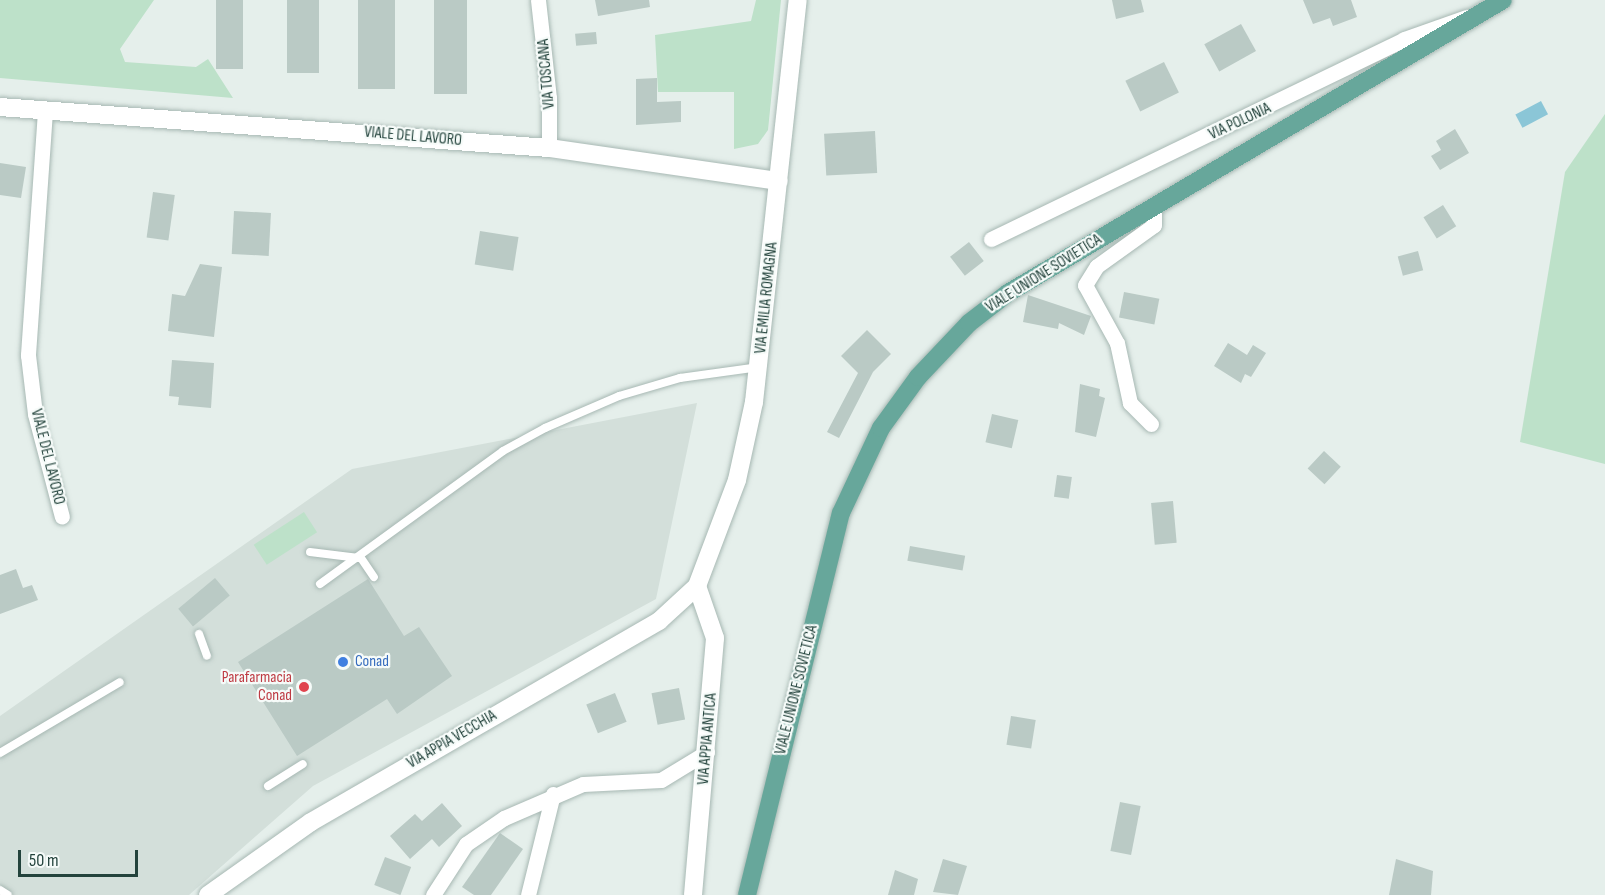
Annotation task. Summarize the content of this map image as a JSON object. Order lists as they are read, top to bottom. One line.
{"streets":{"main road":["VIALE DEL LAVORO","VIALE UNIONE SOVIETICA","VIA EMILIA ROMAGNA","VIA APPIA ANTICA","VIA APPIA VECCHIA"],"street":["VIA TOSCANA","VIA POLONIA"]},"crossings":[["VIA TOSCANA","VIALE DEL LAVORO"],["VIA POLONIA","VIALE UNIONE SOVIETICA"],["VIALE DEL LAVORO","VIA EMILIA ROMAGNA"],["VIA EMILIA ROMAGNA","VIA APPIA ANTICA"],["VIA EMILIA ROMAGNA","VIA APPIA VECCHIA"],["VIA APPIA ANTICA","VIA APPIA VECCHIA"]],"places":["Conad","Parafarmacia Conad"],"scale_bar":"50 m"}
